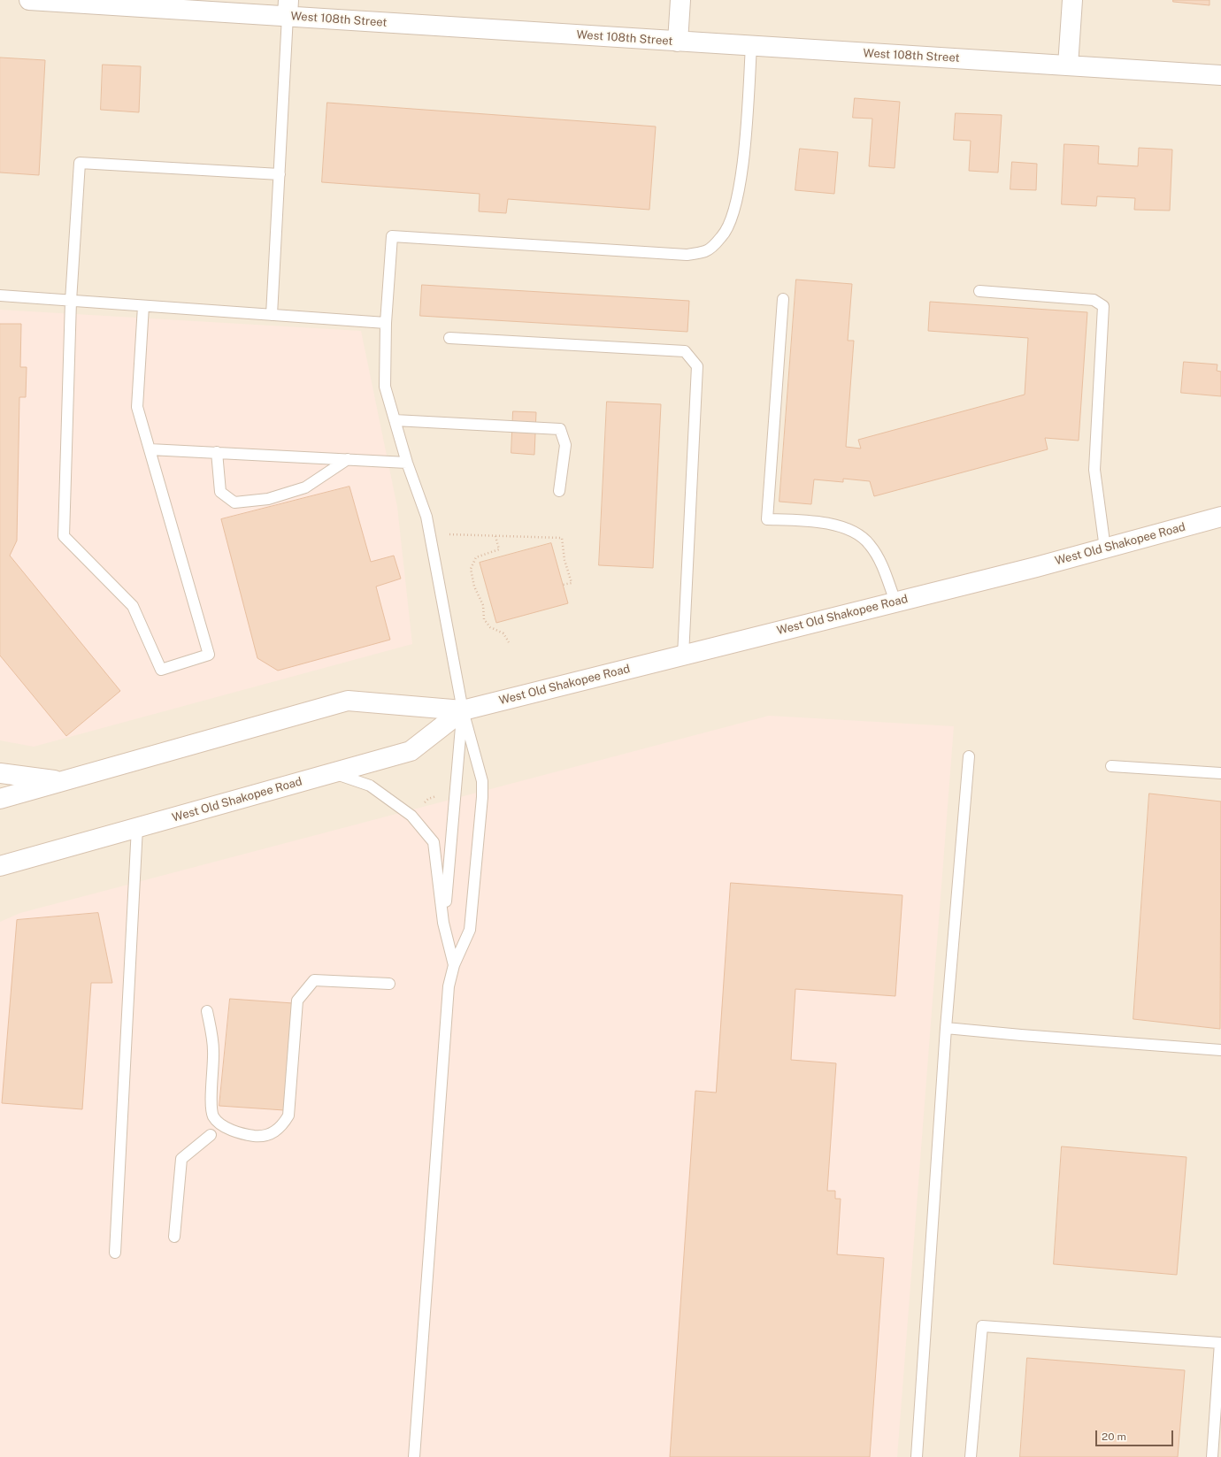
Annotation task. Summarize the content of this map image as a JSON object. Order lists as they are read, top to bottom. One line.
{"streets":{"main road":["West 108th Street","West Old Shakopee Road"]},"scale_bar":"20 m"}
